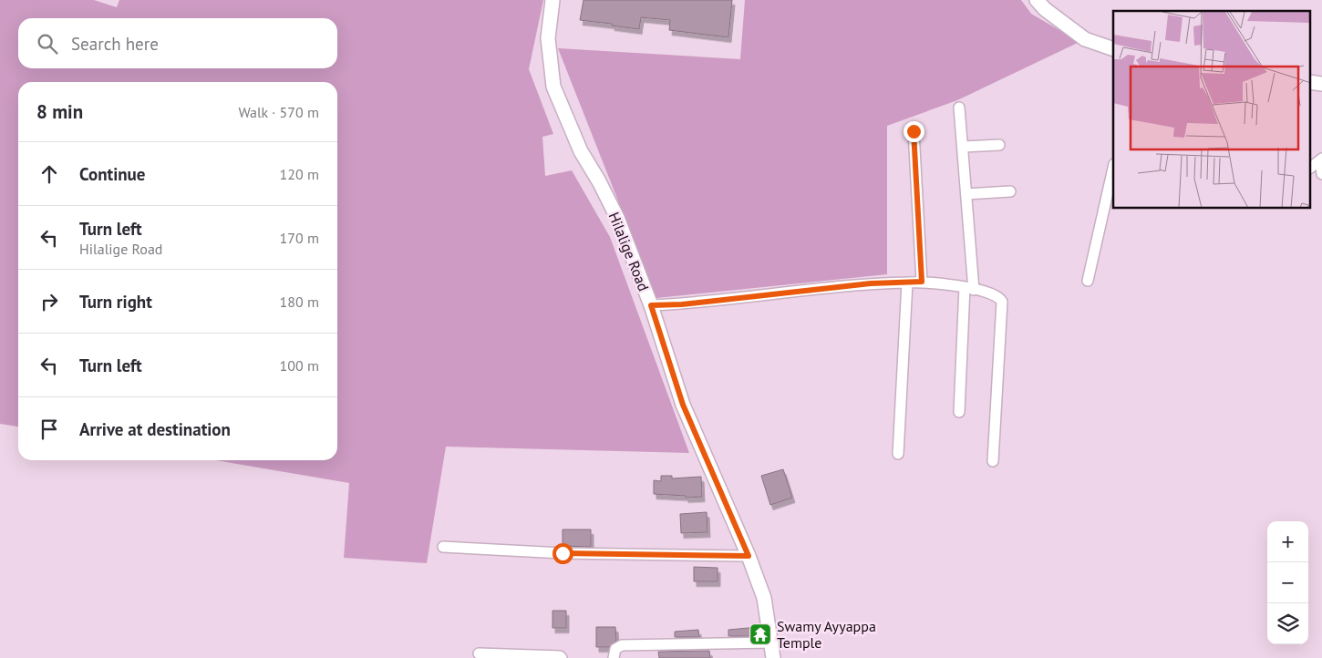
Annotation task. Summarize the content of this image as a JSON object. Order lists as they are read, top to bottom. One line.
{"streets":{"street":["Hilalige Road"]},"places":{"temple":["Swamy Ayyappa Temple"]},"page":{"search":"Search here","heading":["8 min","Walk · 570 m"],"list":[["Continue","120 m"],["Turn left","Hilalige Road","170 m"],["Turn right","180 m"],["Turn left","100 m"],"Arrive at destination"],"map_buttons":["+","−"]}}
